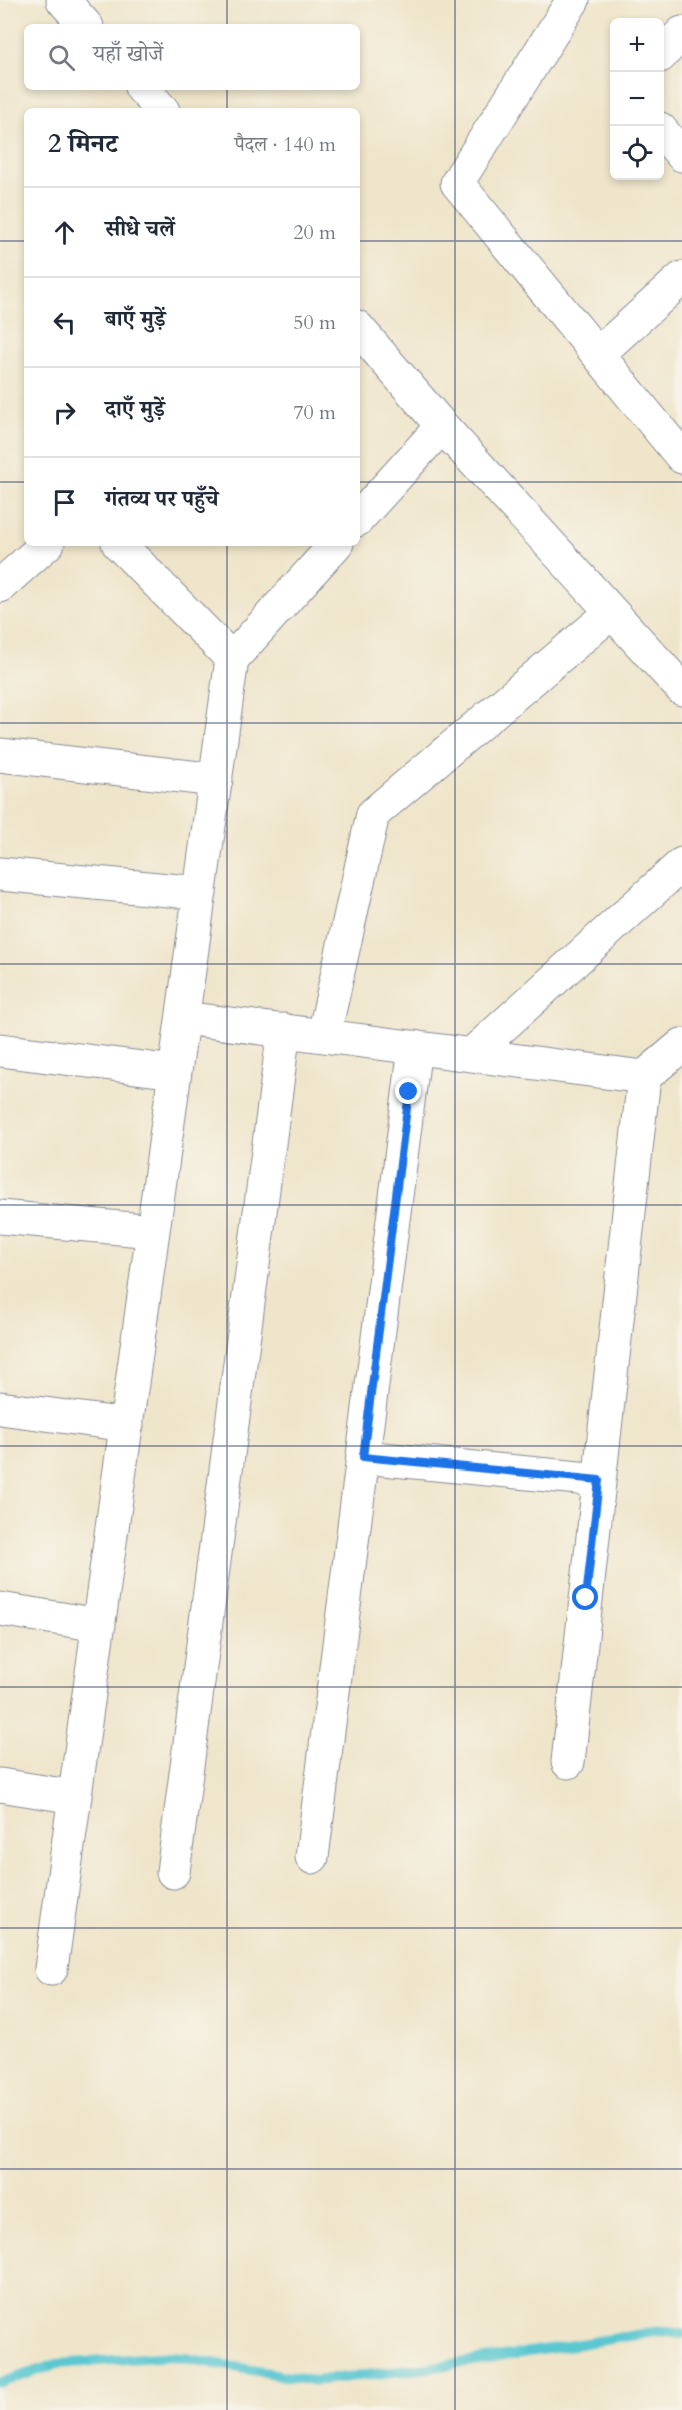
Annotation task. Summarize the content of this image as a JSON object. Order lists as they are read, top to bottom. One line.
{"page":{"map_buttons":["+","−"],"search":"यहाँ खोजें","heading":["2 मिनट","पैदल · 140 m"],"list":[["सीधे चलें","20 m"],["बाएँ मुड़ें","50 m"],["दाएँ मुड़ें","70 m"],"गंतव्य पर पहुँचे"]}}
